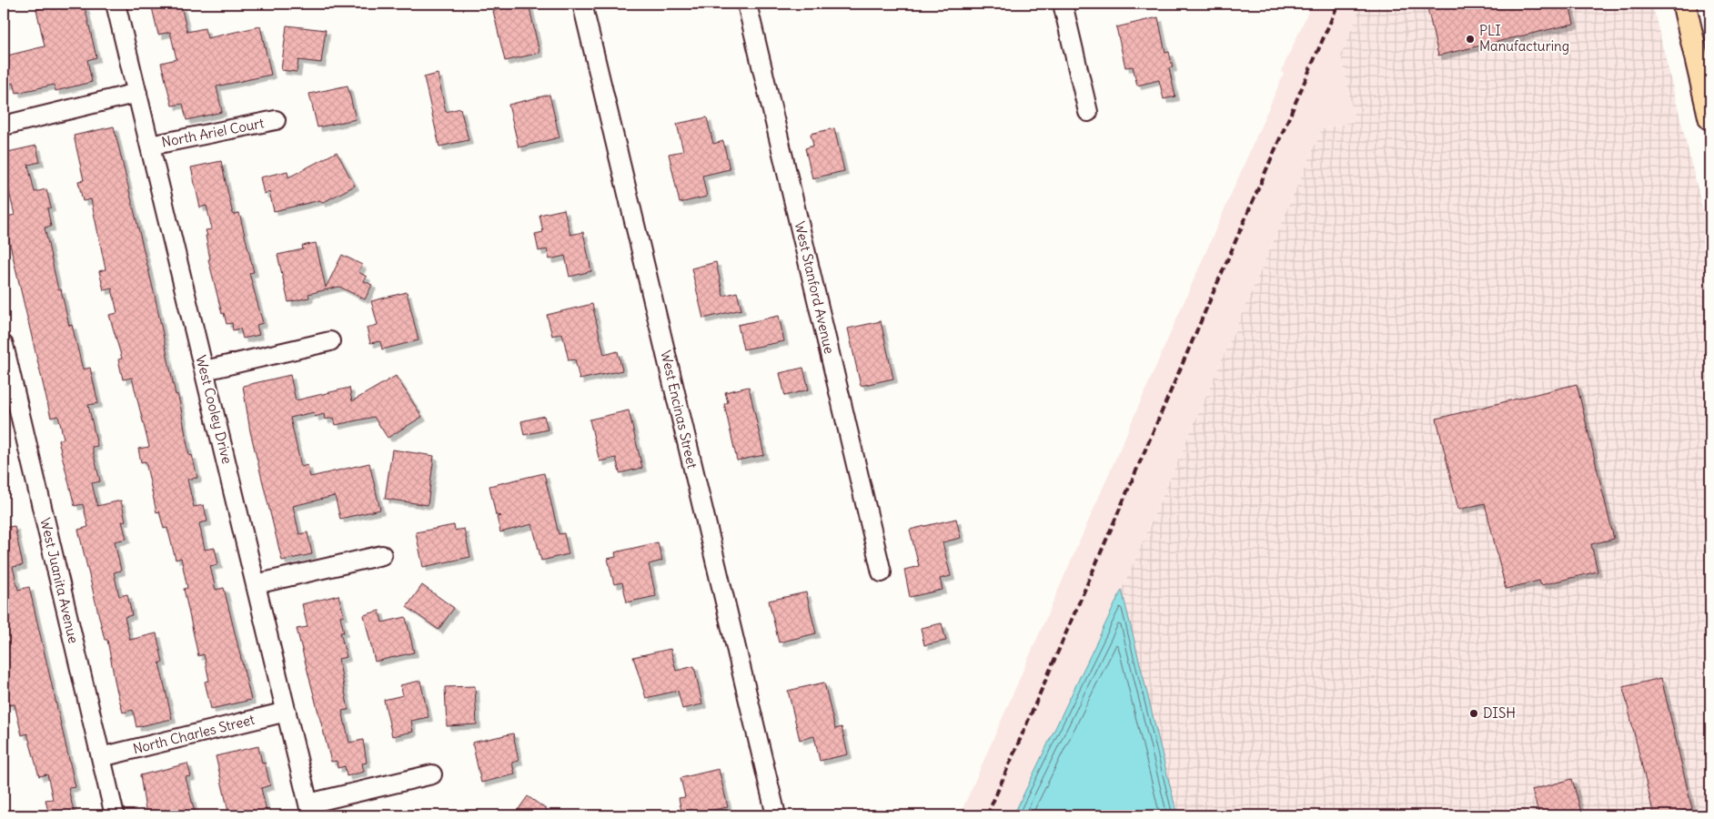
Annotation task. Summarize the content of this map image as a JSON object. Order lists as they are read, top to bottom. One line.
{"streets":{"street":["North Ariel Court","West Stanford Avenue","West Cooley Drive","West Encinas Street","West Juanita Avenue","North Charles Street"]},"crossings":[["North Ariel Court","West Cooley Drive"],["West Cooley Drive","North Charles Street"],["West Juanita Avenue","North Charles Street"]],"places":["PLI Manufacturing","DISH"]}
